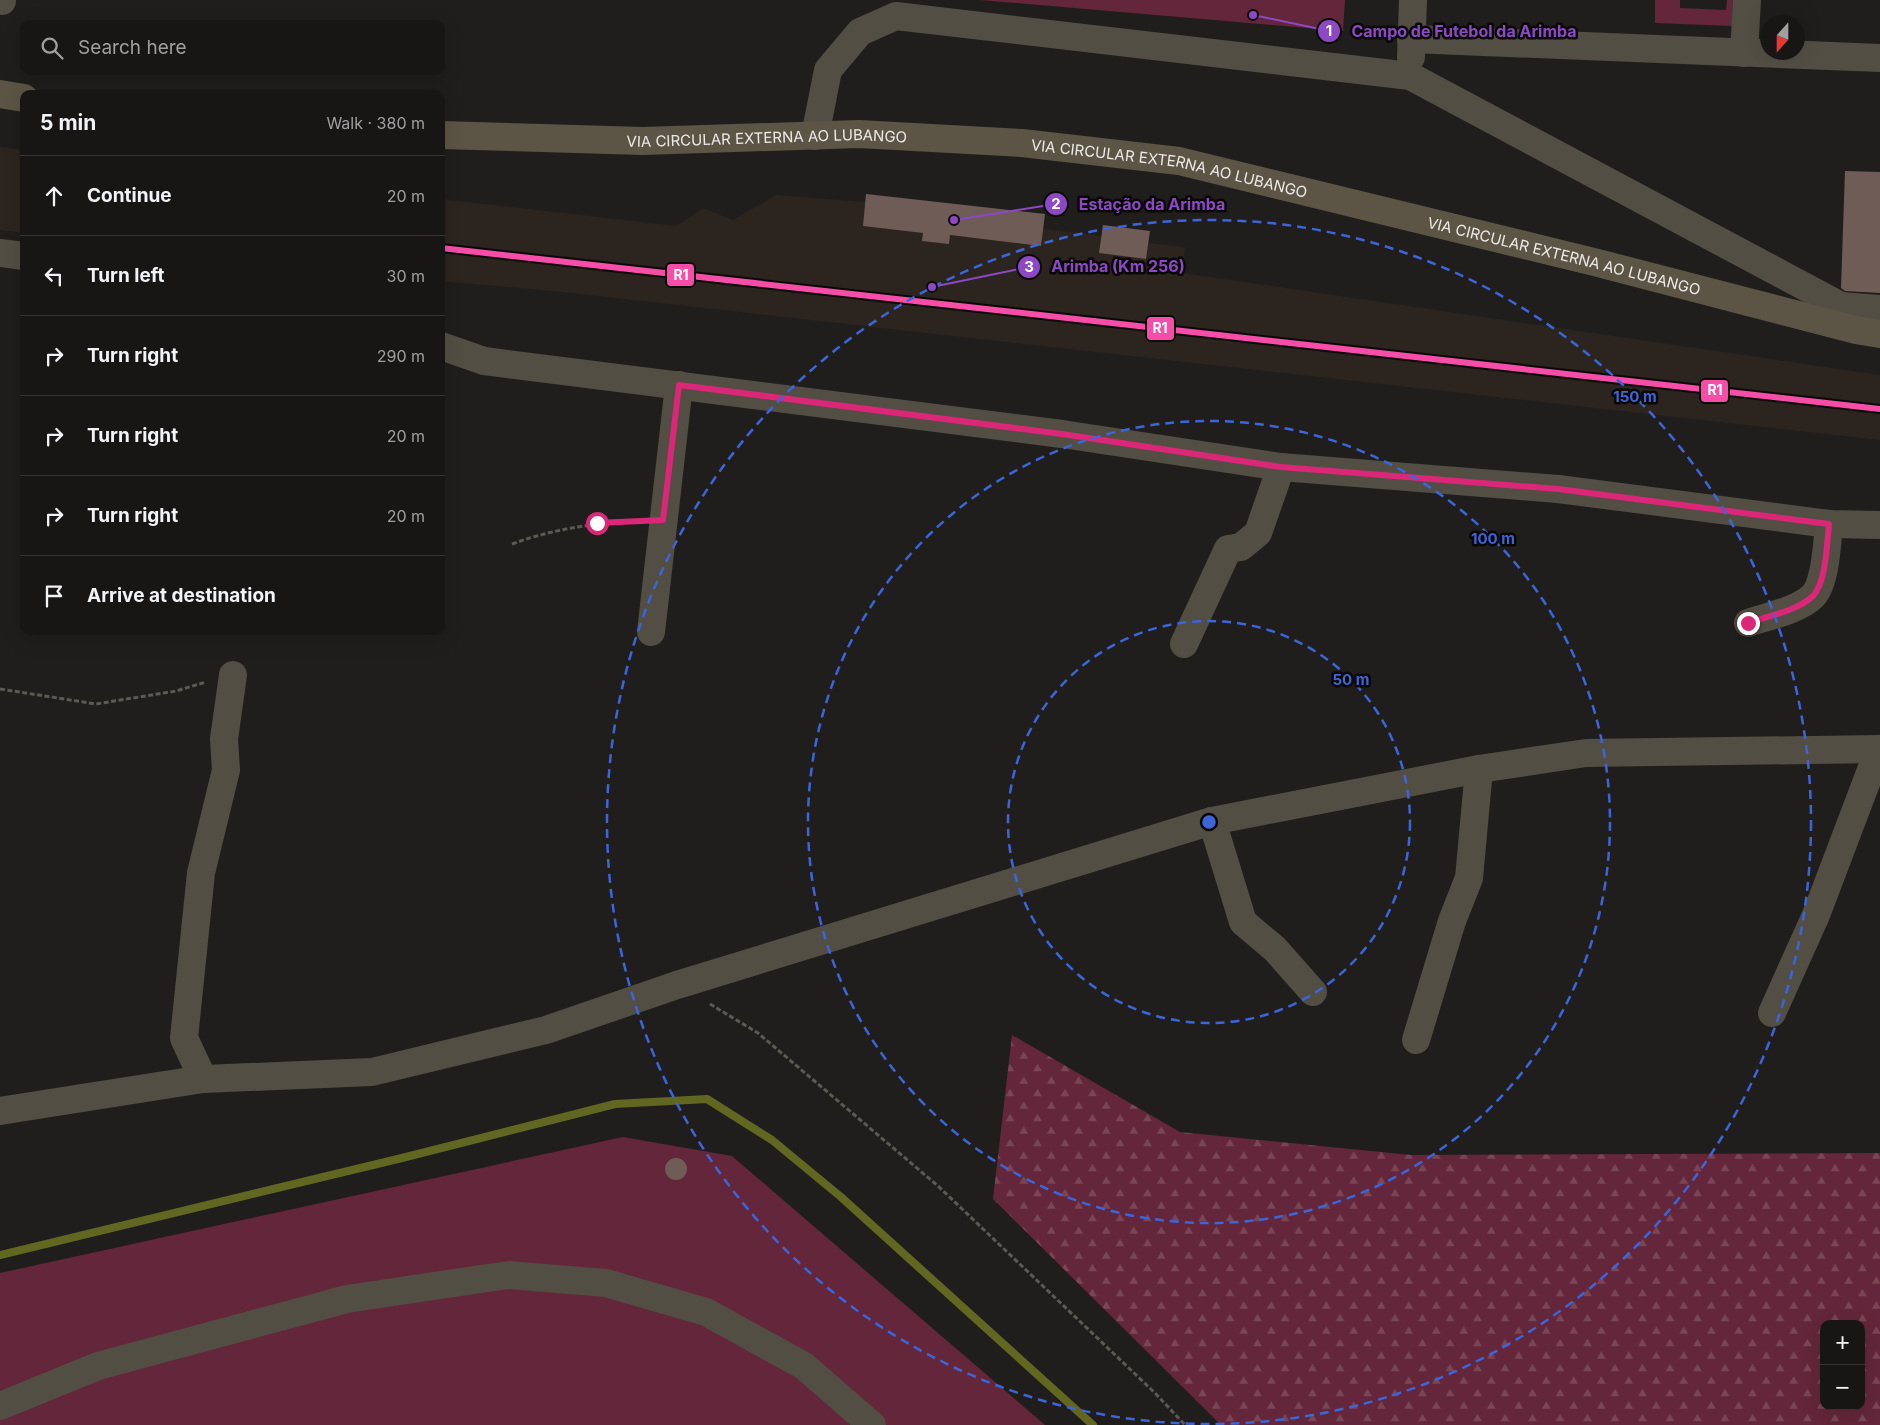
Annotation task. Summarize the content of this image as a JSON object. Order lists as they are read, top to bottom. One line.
{"streets":{"main road":["VIA CIRCULAR EXTERNA AO LUBANGO"]},"places":["Campo de Futebol da Arimba","Estação da Arimba","Arimba (Km 256)"],"lines":["transit line R1"],"north":"bottom","page":{"search":"Search here","heading":["5 min","Walk · 380 m"],"list":[["Continue","20 m"],["Turn left","30 m"],["Turn right","290 m"],["Turn right","20 m"],["Turn right","20 m"],"Arrive at destination"],"map_buttons":["+","−"]},"rings":["150 m","100 m","50 m"]}
